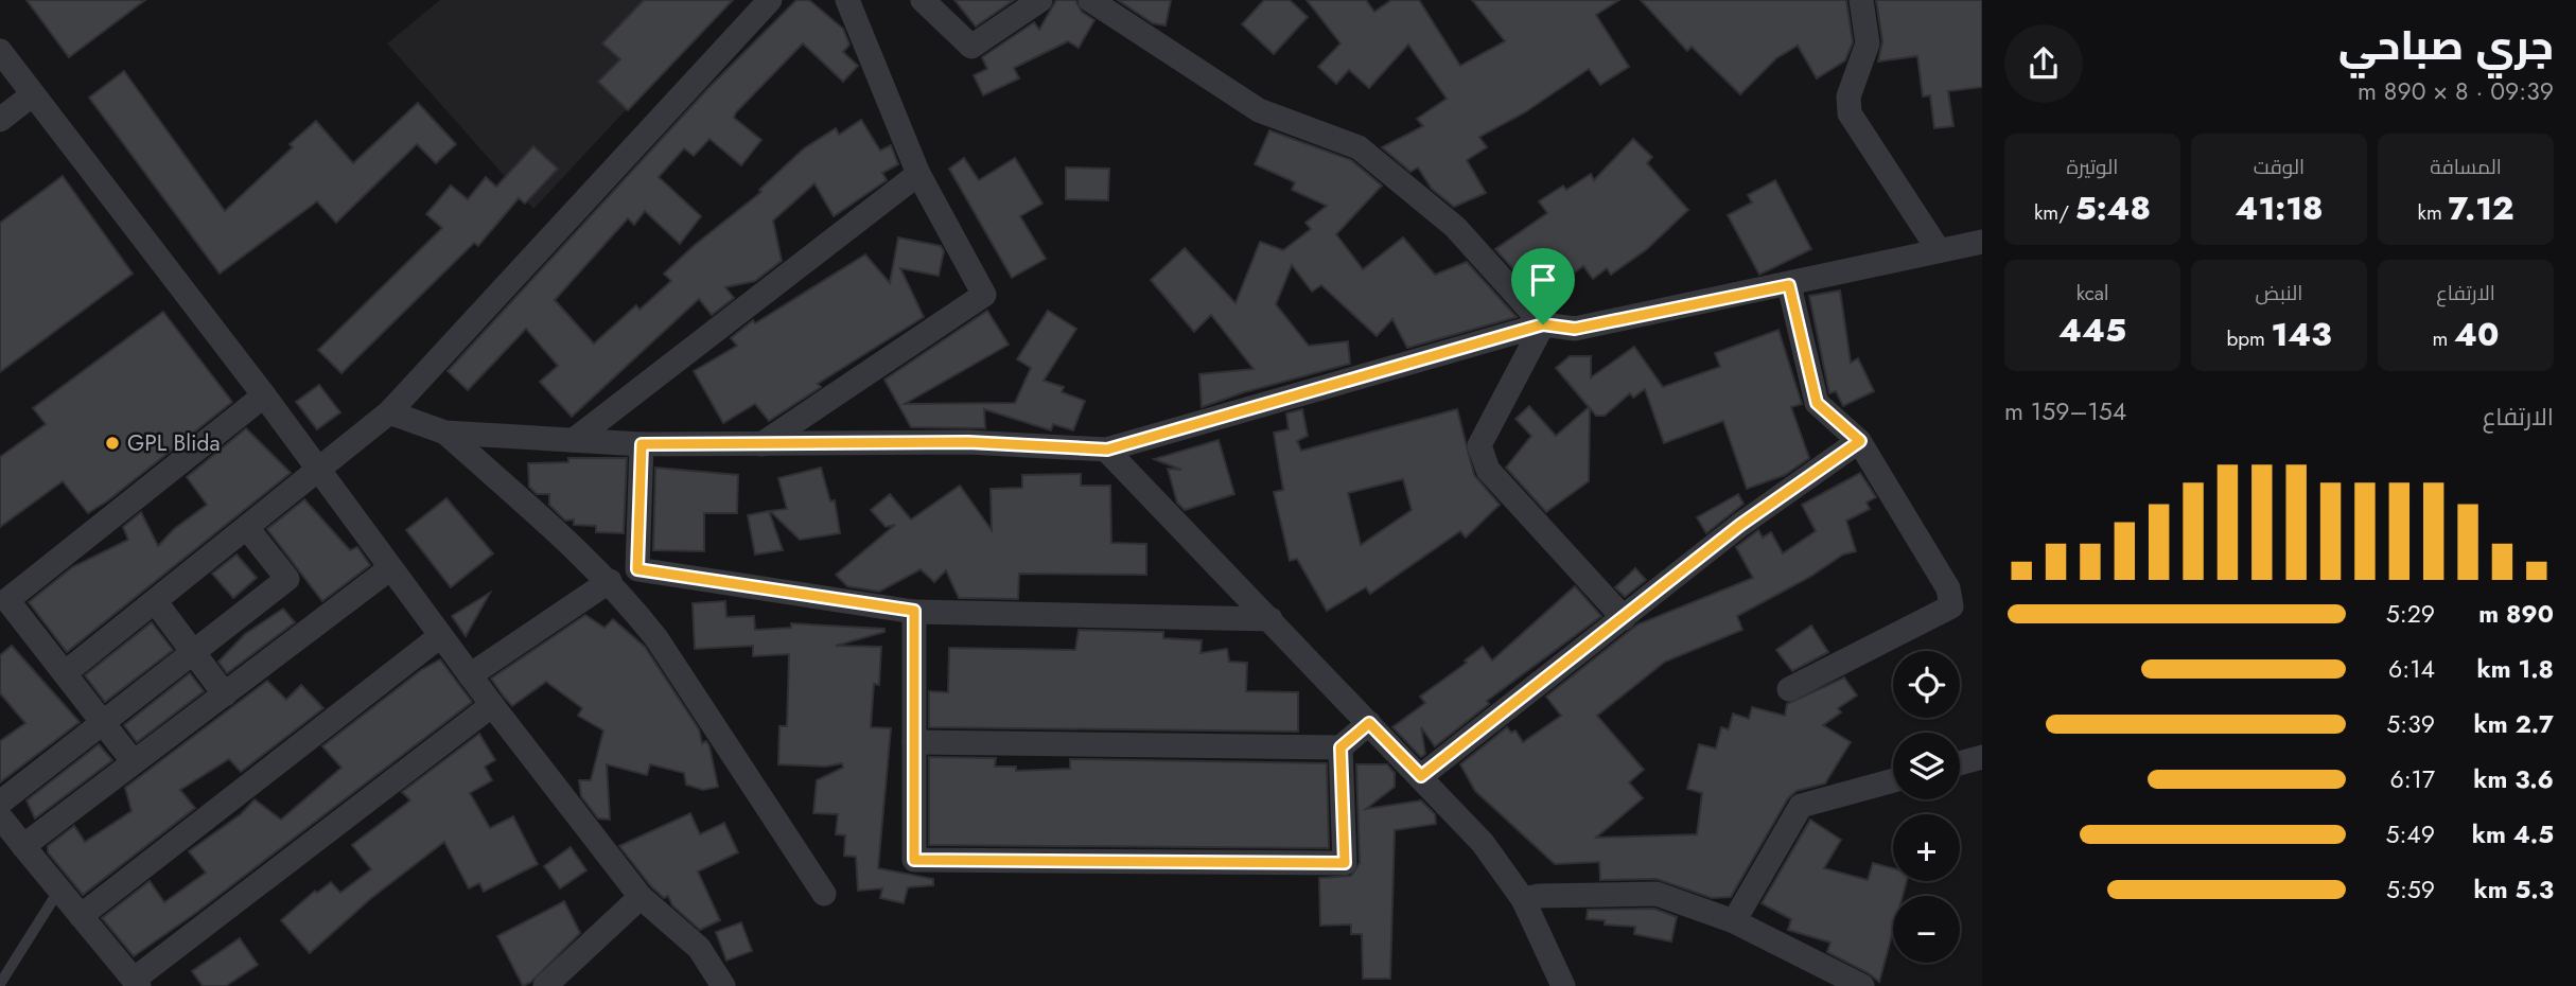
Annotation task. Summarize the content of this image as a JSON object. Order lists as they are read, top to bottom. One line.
{"places":["GPL Blida"],"page":{"heading":["جري صباحي","09:39 · 8 × 890 m"],"stats":[["المسافة","7.12 km"],["الوقت","41:18"],["الوتيرة","5:48 /km"],["الارتفاع","40 m"],["النبض","143 bpm"],["kcal","445"]],"chart":["الارتفاع","154–159 m"],"list":[{"name":"890 m","note":"5:29"},{"name":"1.8 km","note":"6:14"},{"name":"2.7 km","note":"5:39"},{"name":"3.6 km","note":"6:17"},{"name":"4.5 km","note":"5:49"},{"name":"5.3 km","note":"5:59"}],"map_buttons":["+","−"]}}
